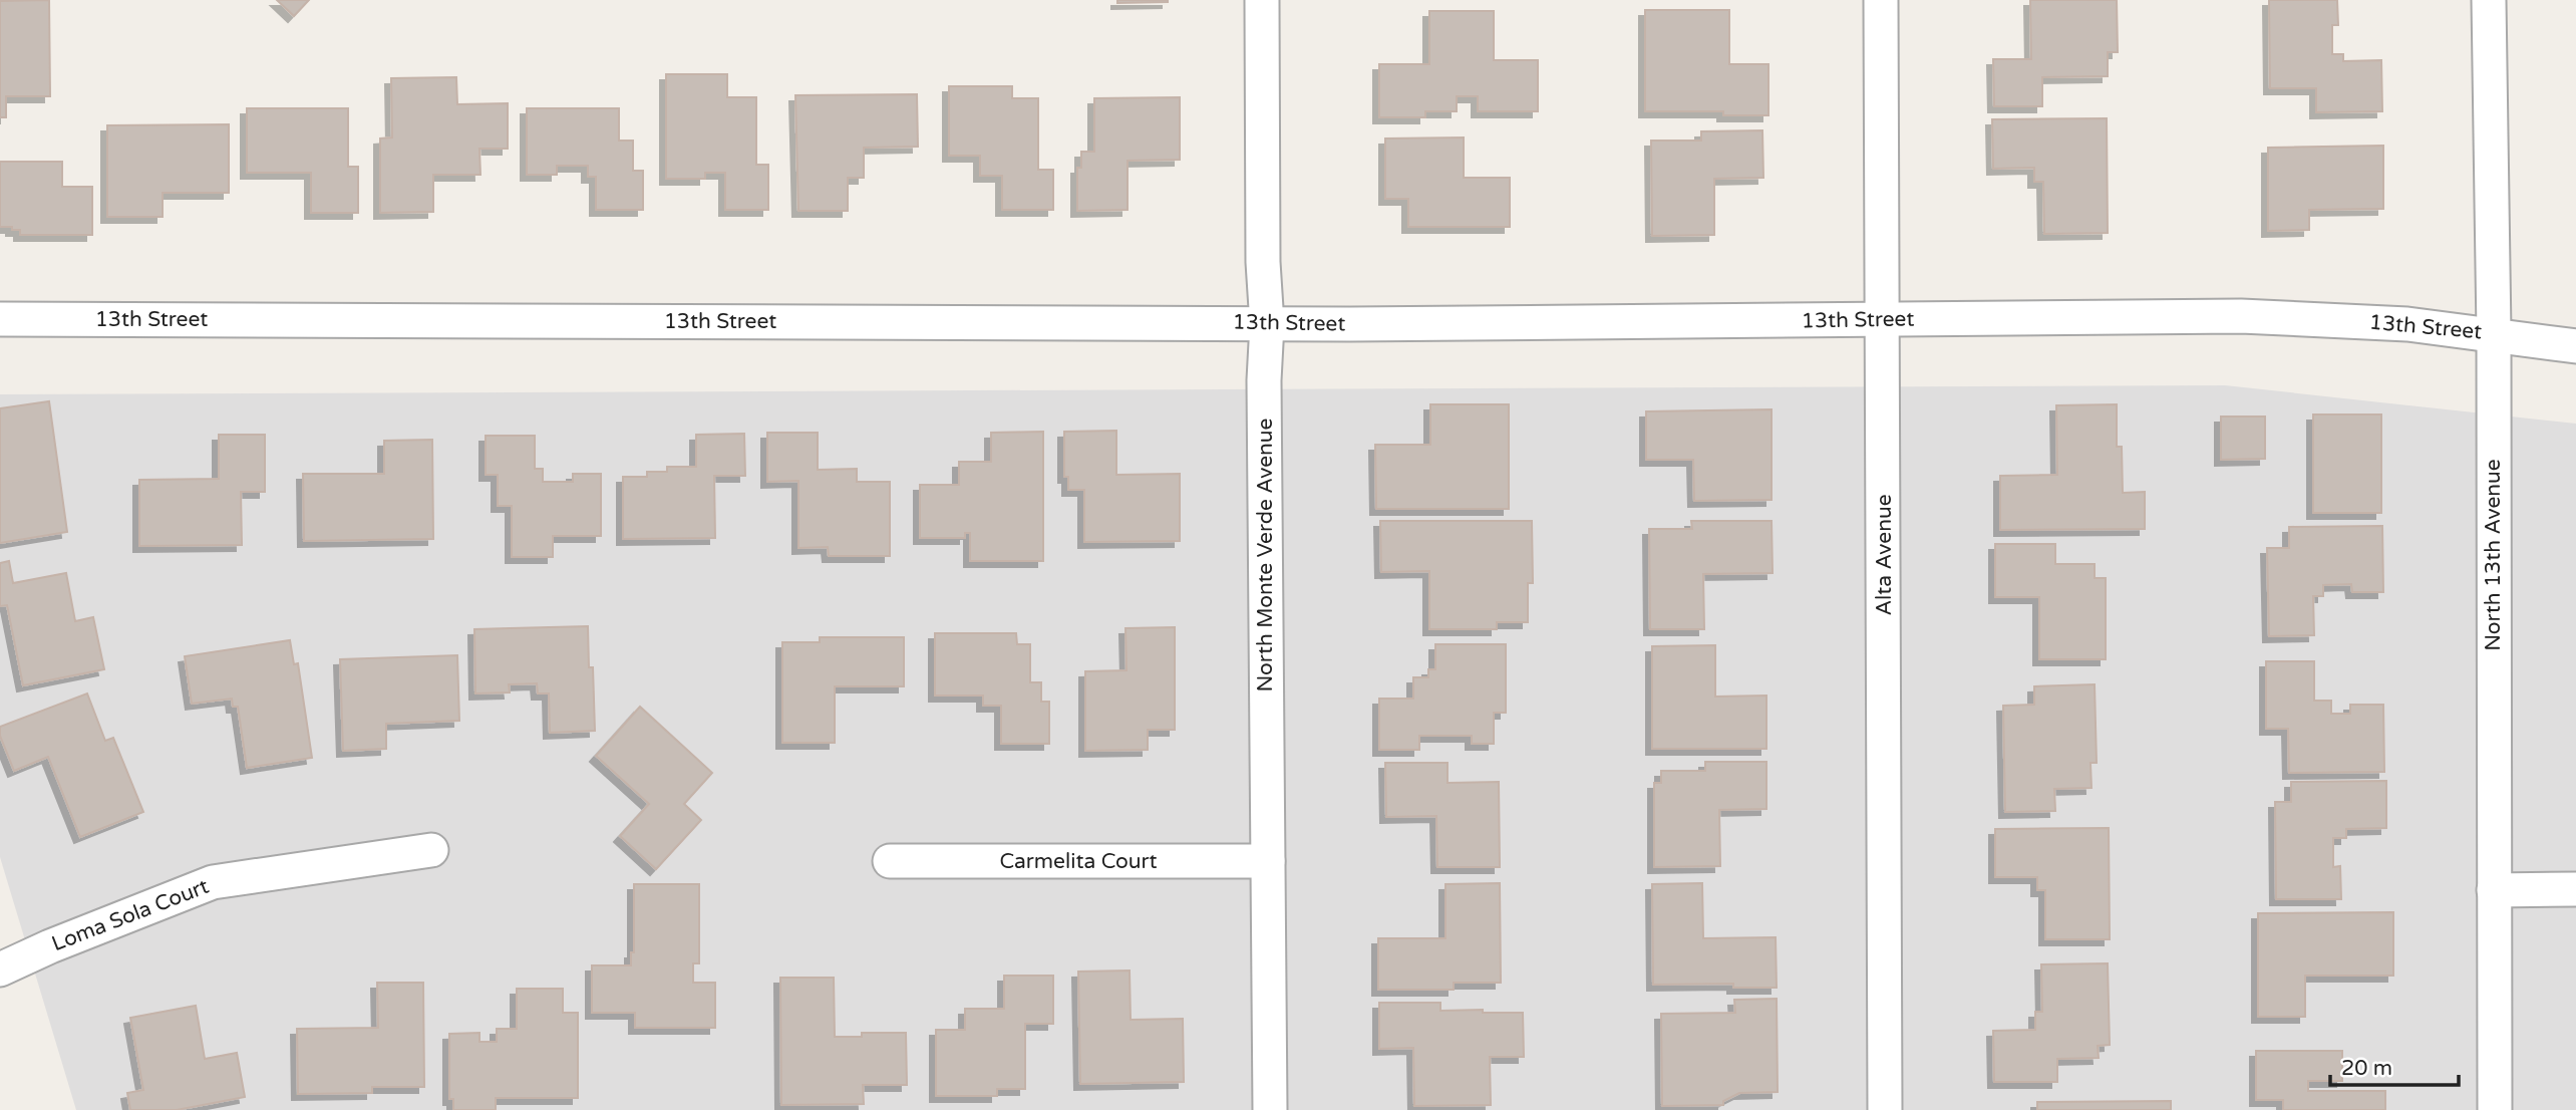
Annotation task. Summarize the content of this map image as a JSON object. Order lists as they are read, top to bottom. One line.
{"streets":{"street":["13th Street","North Monte Verde Avenue","Alta Avenue","North 13th Avenue","Carmelita Court","Loma Sola Court"]},"crossings":[["13th Street","North Monte Verde Avenue"],["13th Street","Alta Avenue"],["13th Street","North 13th Avenue"],["North Monte Verde Avenue","Carmelita Court"]],"scale_bar":"20 m"}
